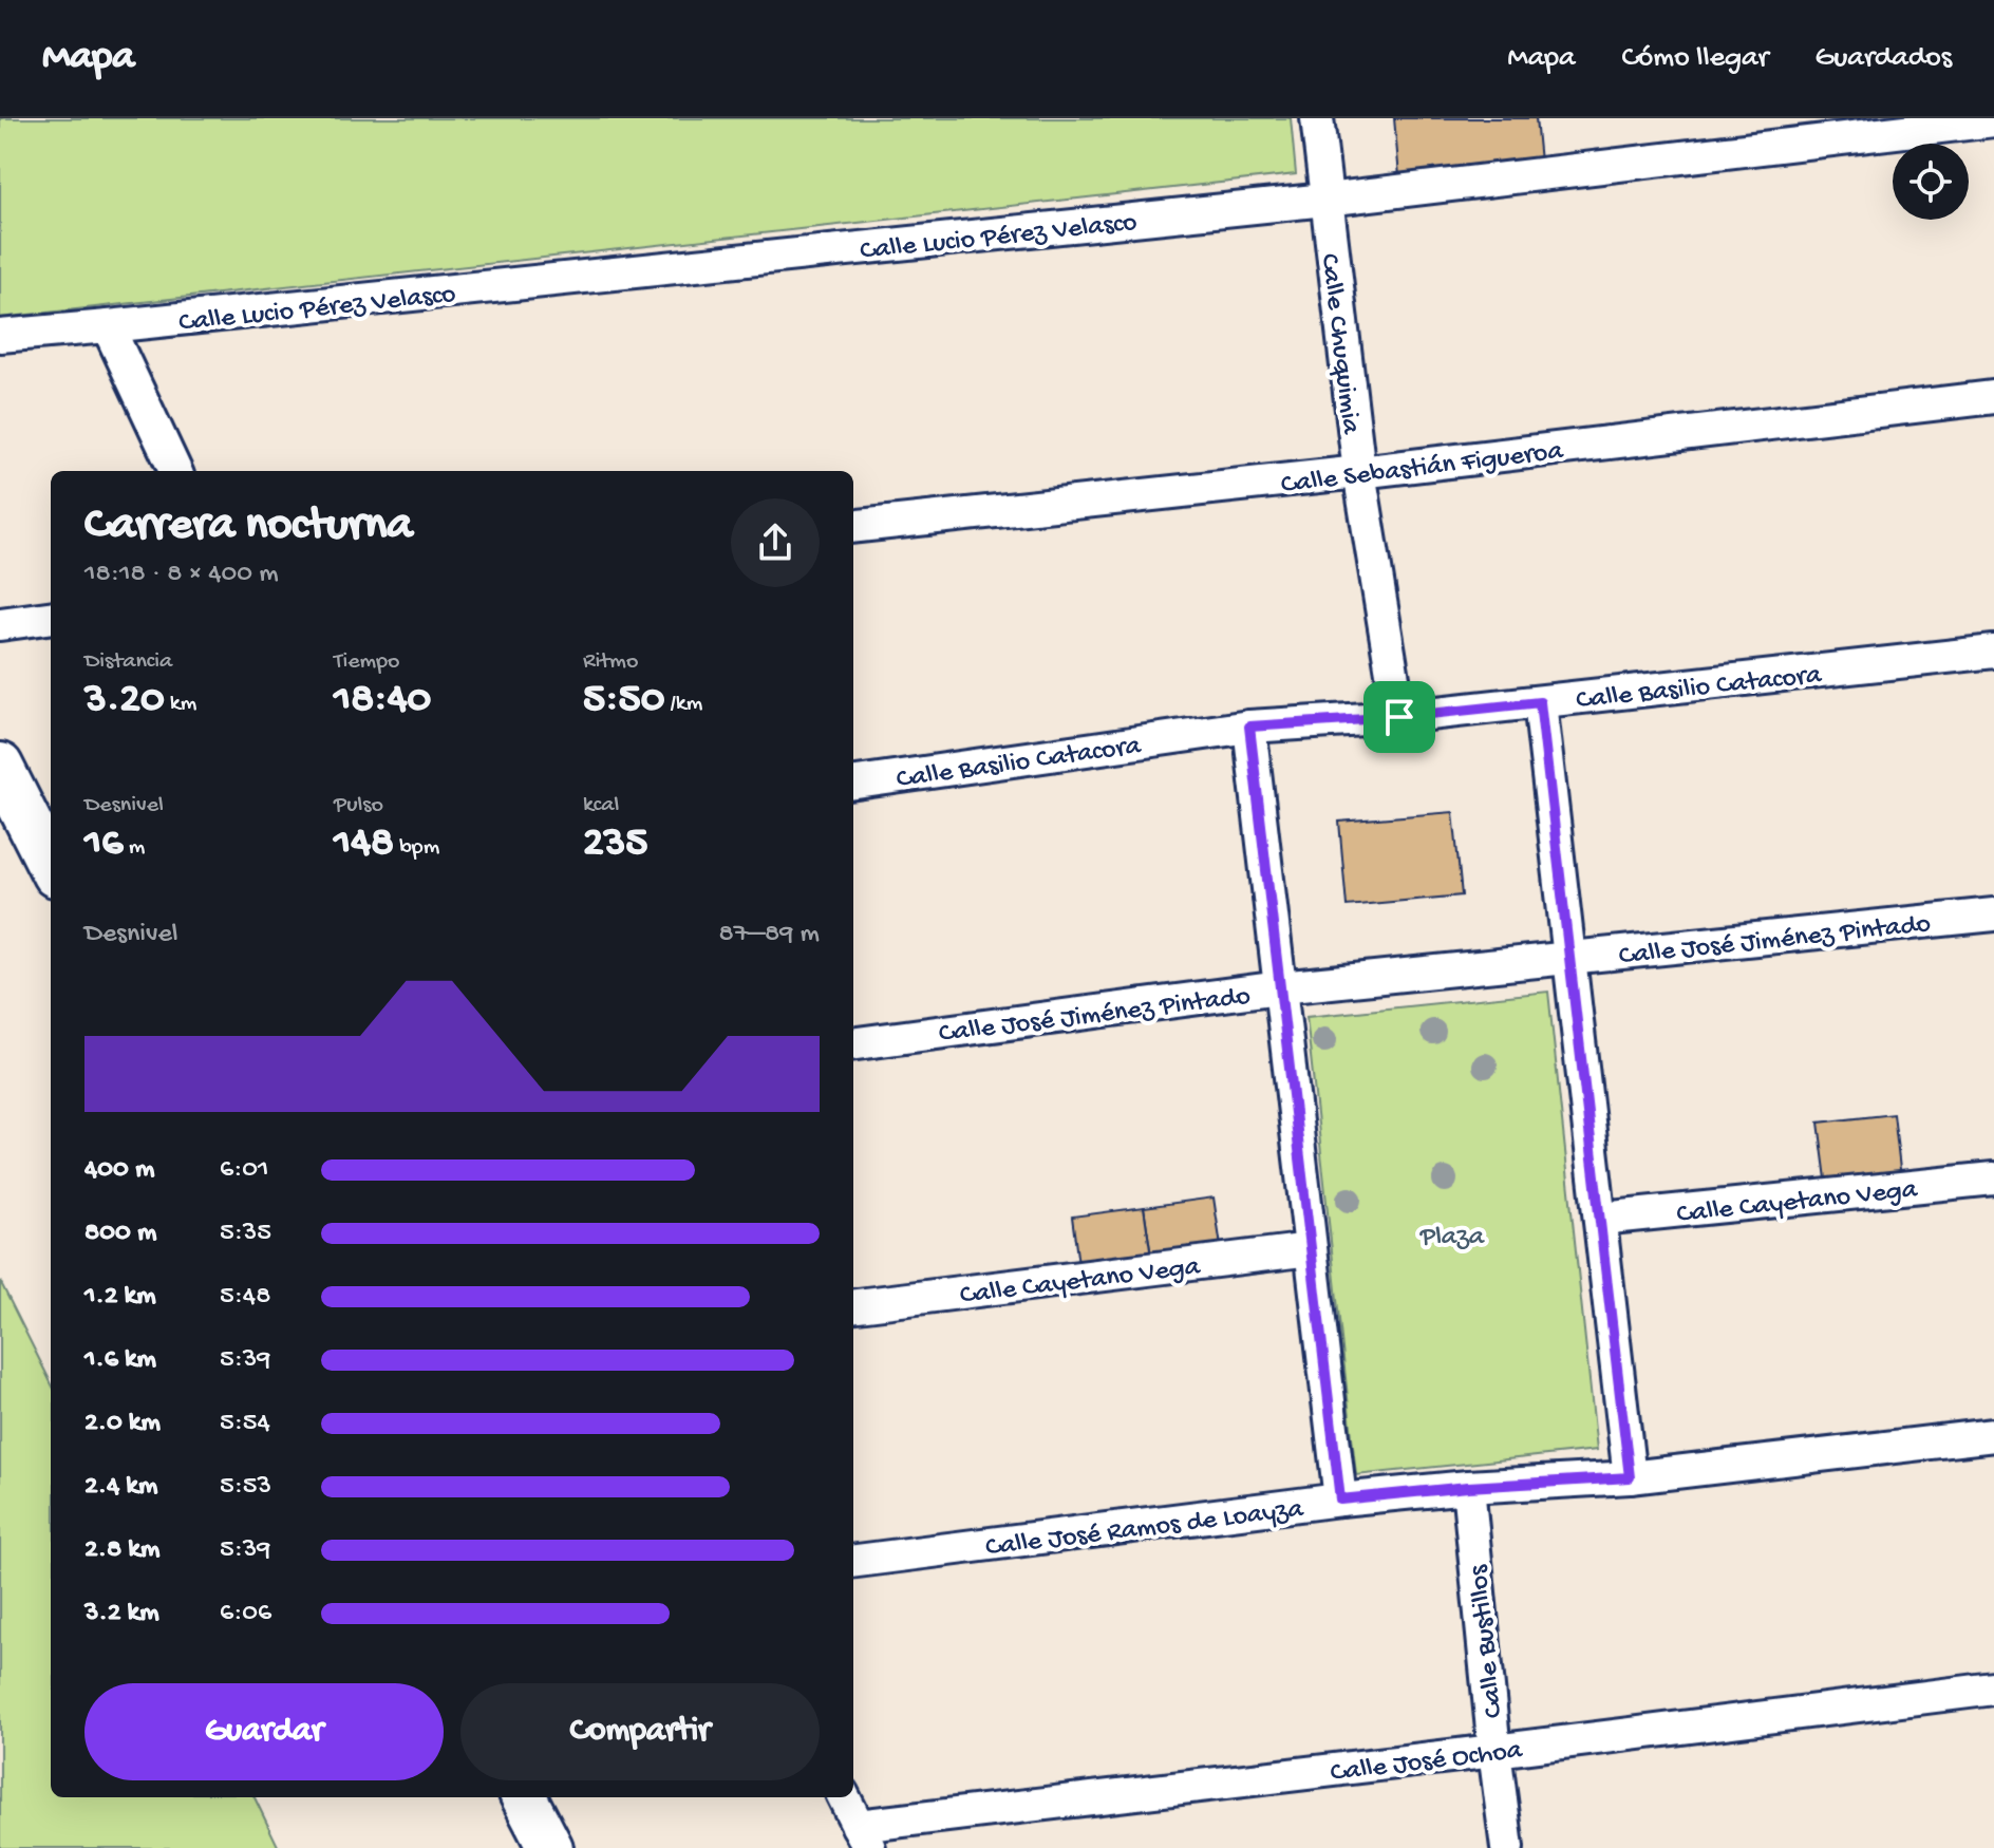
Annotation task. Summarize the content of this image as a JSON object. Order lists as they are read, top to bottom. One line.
{"streets":{"street":["Calle Lucio Pérez Velasco","Calle Chuquimia","Calle Sebastián Figueroa","Calle Basilio Catacora","Calle José Jiménez Pintado","Calle Cayetano Vega","Calle José Ramos de Loayza","Calle Bustillos","Calle José Ochoa"]},"crossings":[["Calle Lucio Pérez Velasco","Calle Chuquimia"],["Calle Chuquimia","Calle Sebastián Figueroa"],["Calle Chuquimia","Calle Basilio Catacora"],["Calle José Ramos de Loayza","Calle Bustillos"],["Calle Bustillos","Calle José Ochoa"]],"parks":["Plaza"],"page":{"header":"Mapa","nav":["Mapa","Cómo llegar","Guardados"],"heading":["Carrera nocturna","18:18 · 8 × 400 m"],"stats":[["Distancia","3.20 km"],["Tiempo","18:40"],["Ritmo","5:50 /km"],["Desnivel","16 m"],["Pulso","148 bpm"],["kcal","235"]],"chart":["Desnivel","87–89 m"],"list":[{"name":"400 m","note":"6:01"},{"name":"800 m","note":"5:35"},{"name":"1.2 km","note":"5:48"},{"name":"1.6 km","note":"5:39"},{"name":"2.0 km","note":"5:54"},{"name":"2.4 km","note":"5:53"},{"name":"2.8 km","note":"5:39"},{"name":"3.2 km","note":"6:06"}],"buttons":["Guardar","Compartir"]}}
